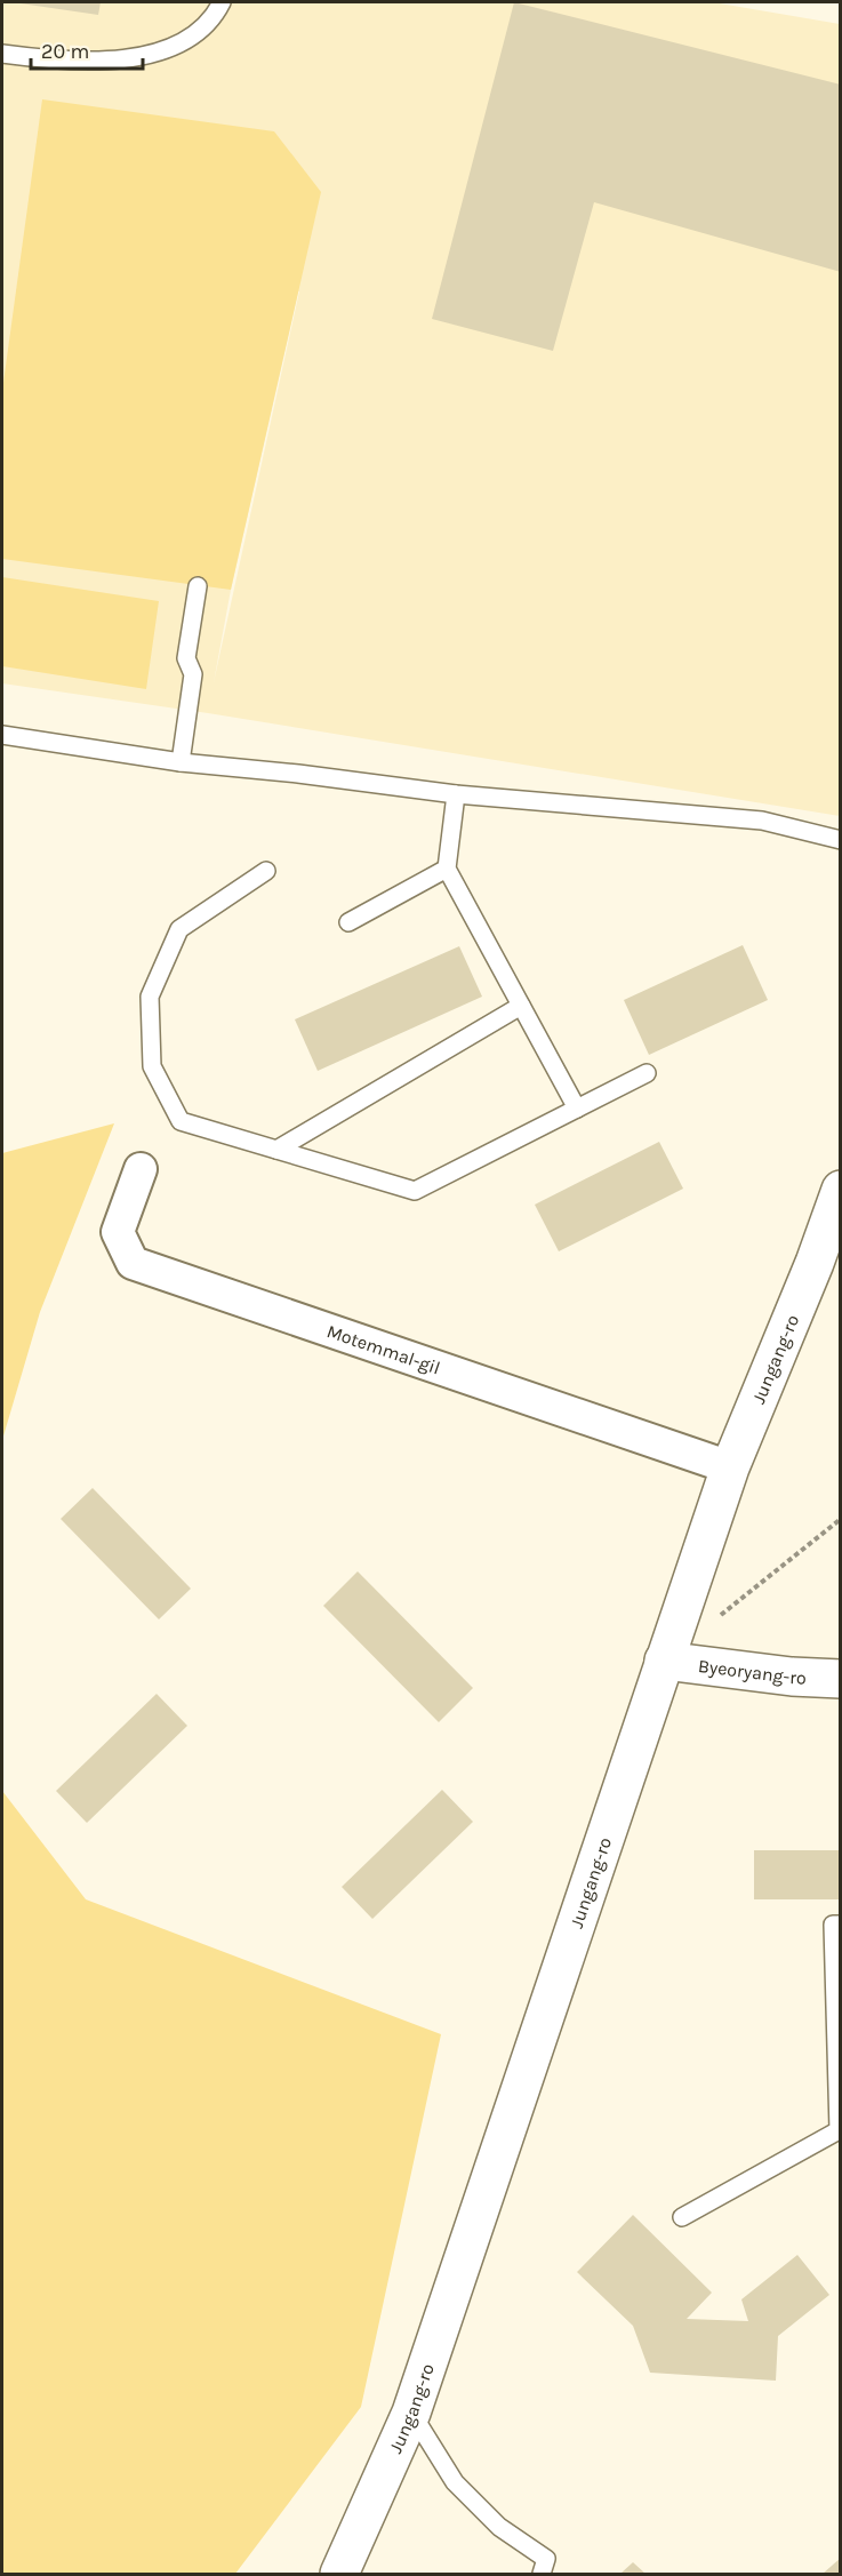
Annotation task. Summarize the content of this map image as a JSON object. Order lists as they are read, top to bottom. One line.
{"streets":{"street":["Motemmal-gil","Jungang-ro","Byeoryang-ro"]},"crossings":[["Motemmal-gil","Jungang-ro"],["Jungang-ro","Byeoryang-ro"]],"scale_bar":"20 m"}
